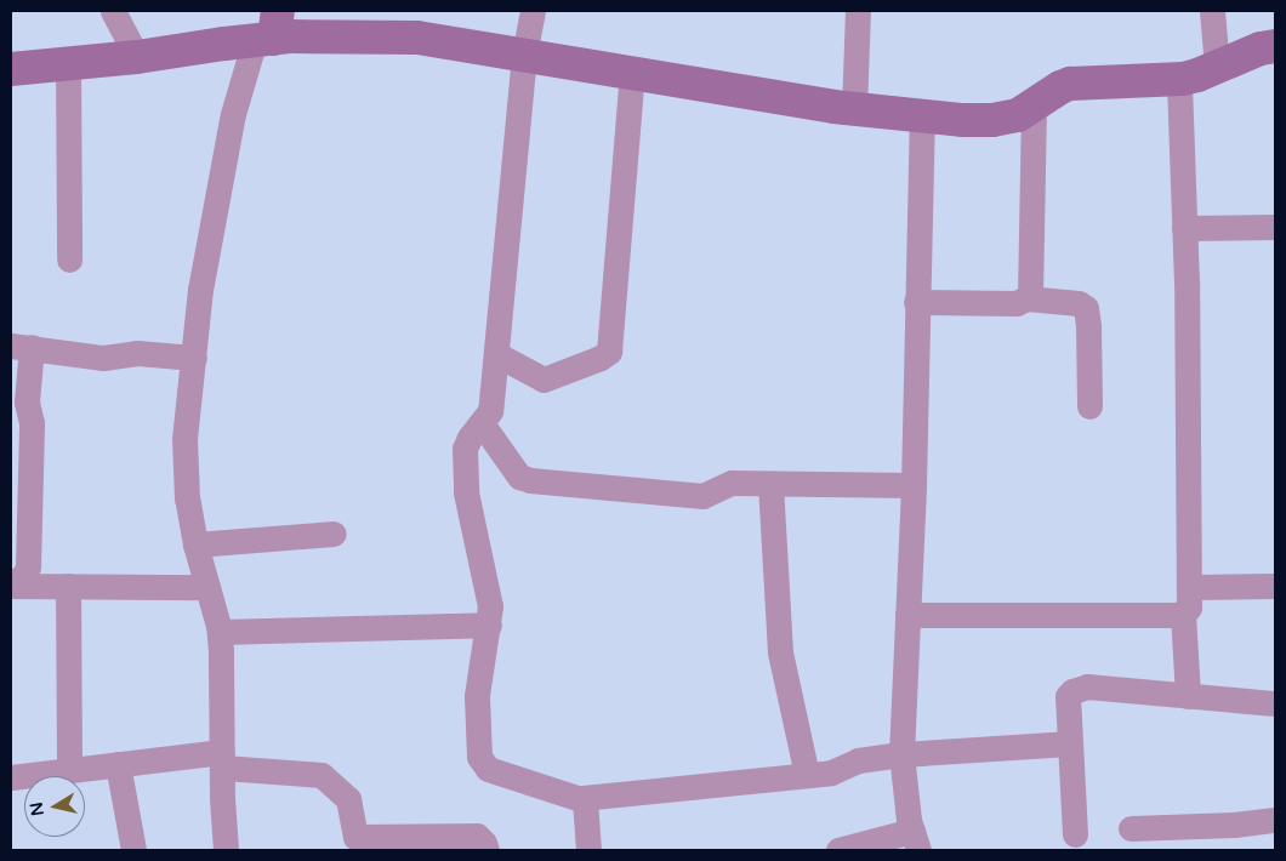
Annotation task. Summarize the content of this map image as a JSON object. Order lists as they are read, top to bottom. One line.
{"north":"left"}
